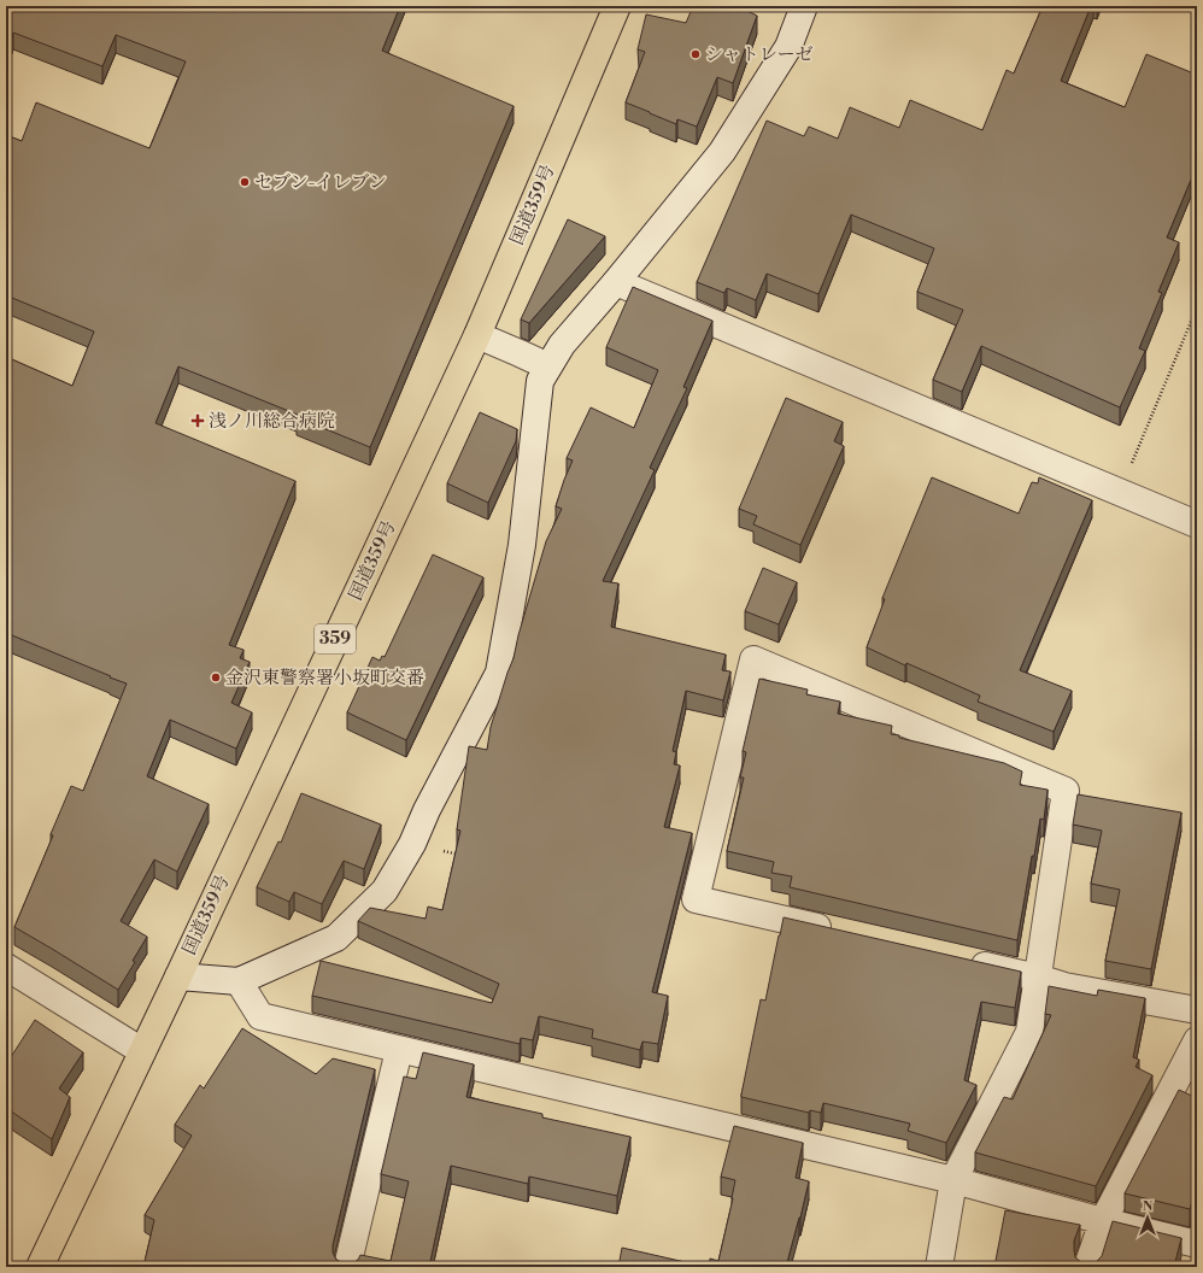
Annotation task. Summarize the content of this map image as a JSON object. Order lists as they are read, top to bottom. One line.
{"streets":{"highway":["国道359号","359"]},"places":{"other":["シャトレーゼ","セブン-イレブン","金沢東警察署小坂町交番"],"health":["浅ノ川総合病院"]},"north":"top"}
